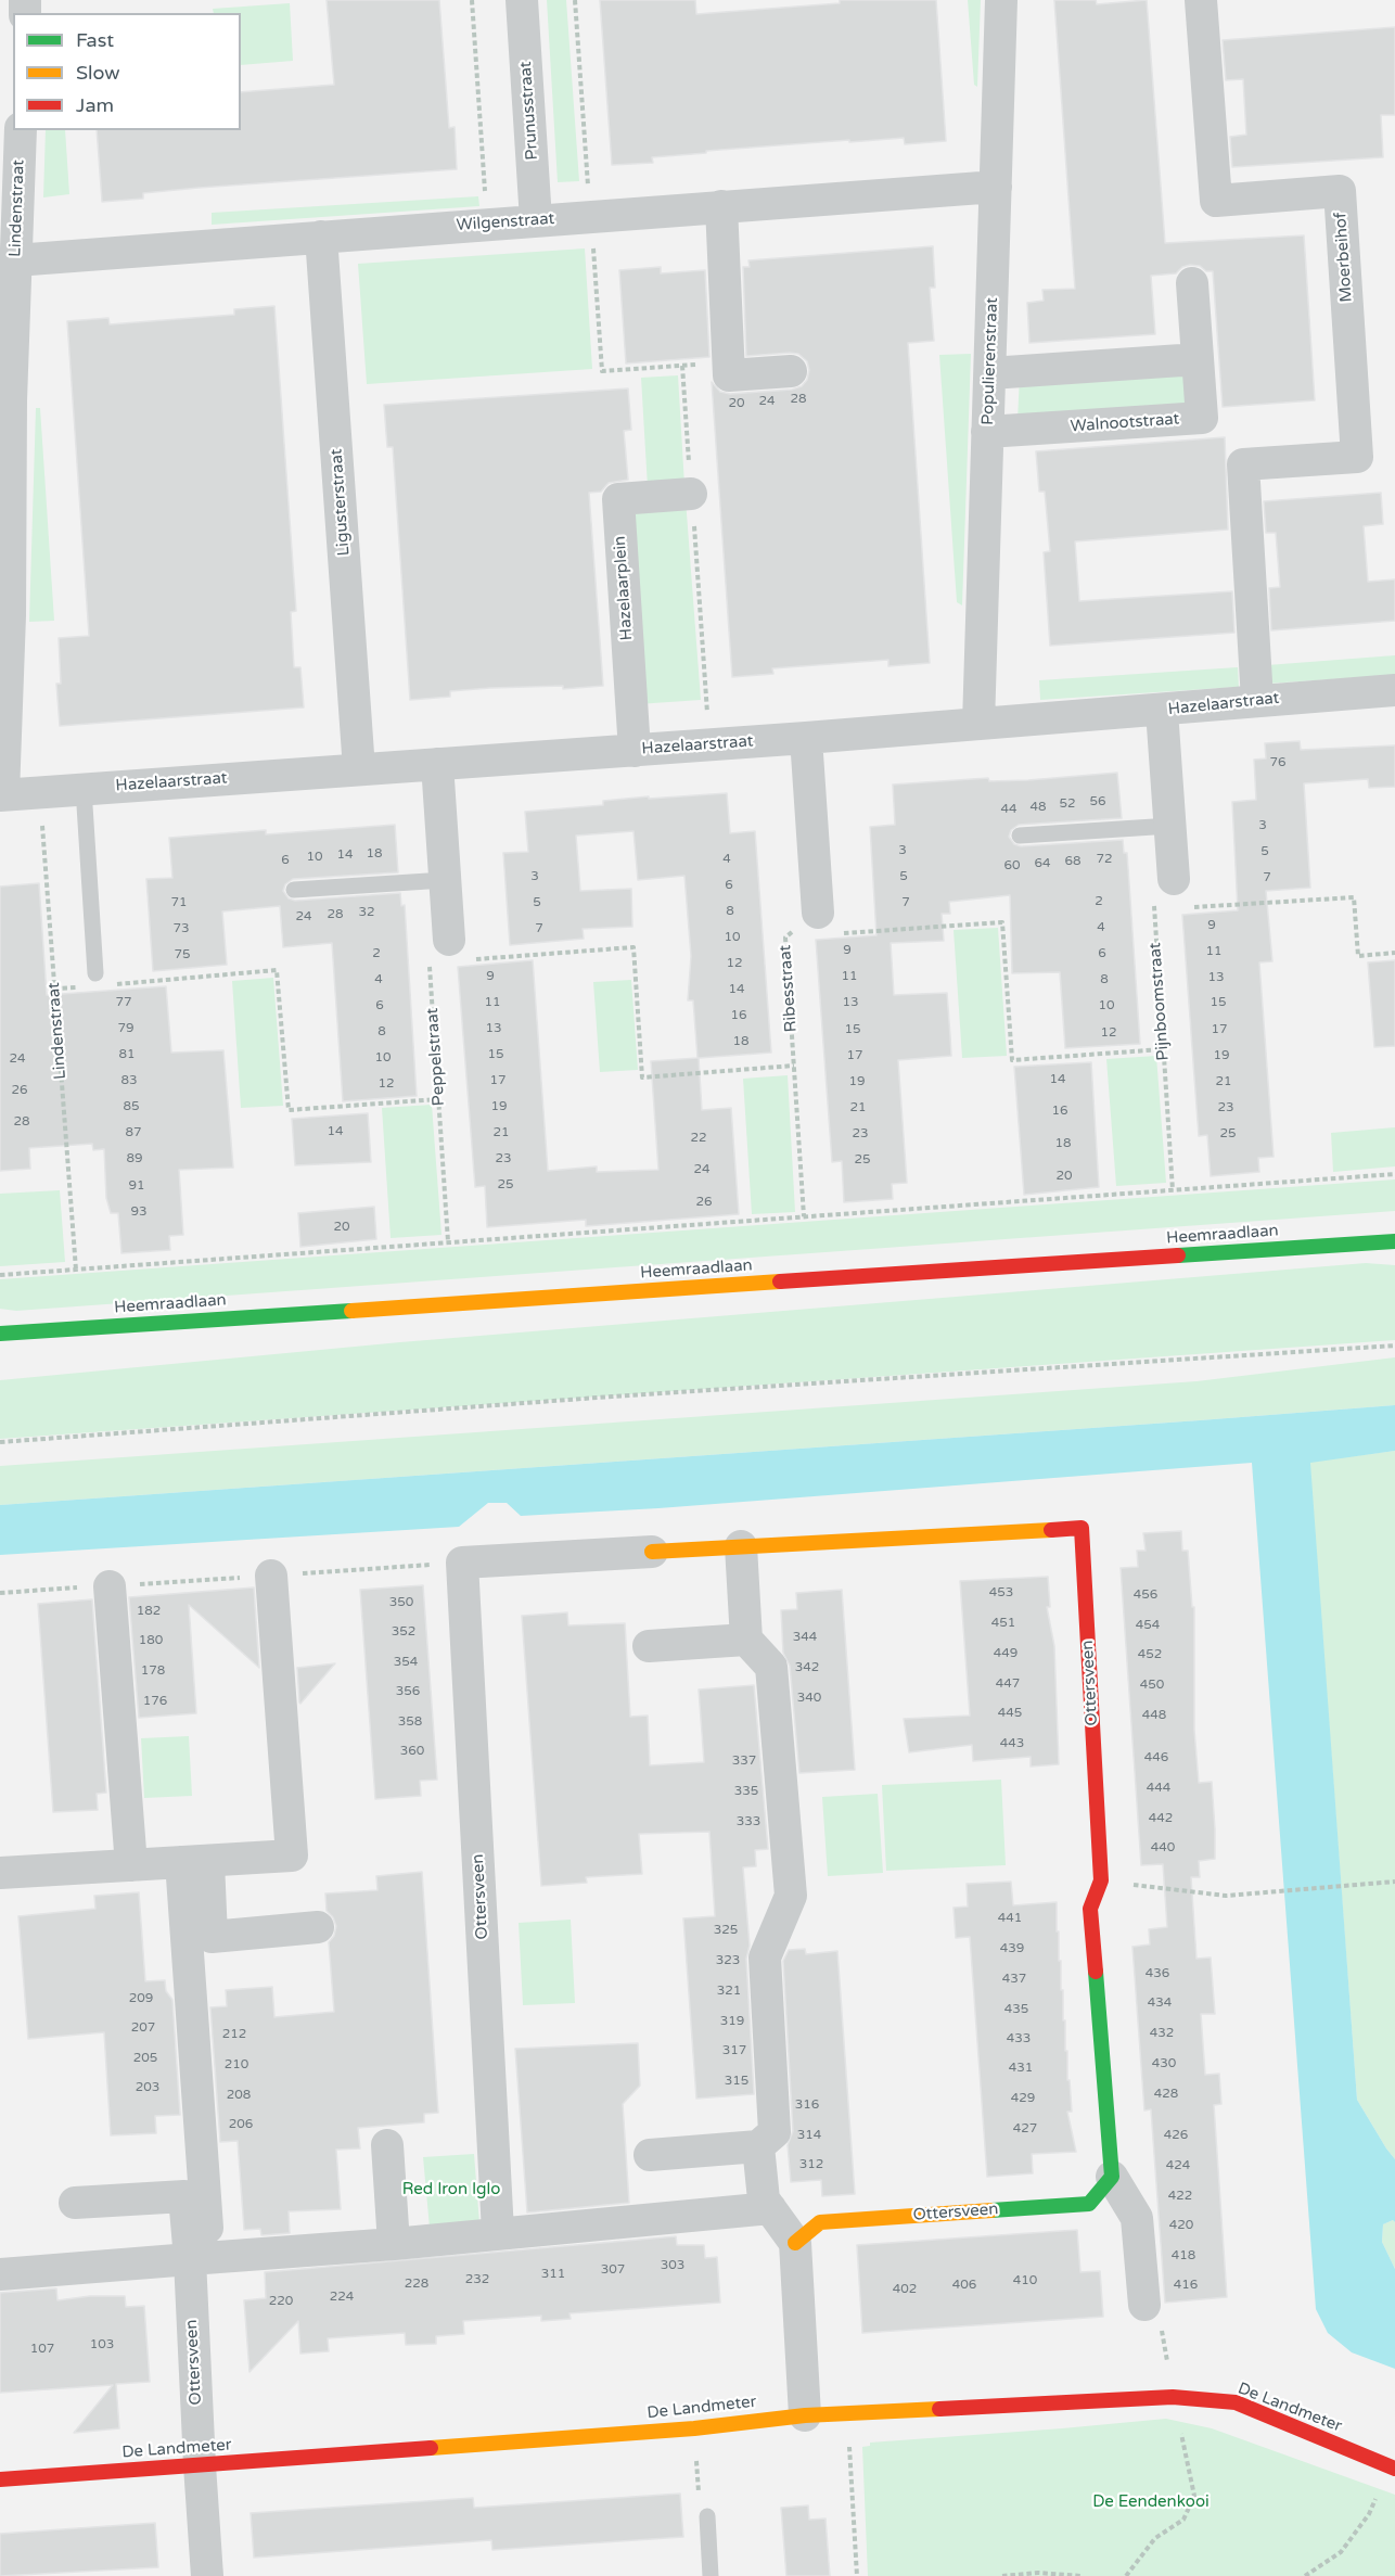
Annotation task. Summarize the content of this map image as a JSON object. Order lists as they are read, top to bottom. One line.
{"streets":{"street":["Prunusstraat","Lindenstraat","Wilgenstraat","Moerbeihof","Populierenstraat","Walnootstraat","Ligusterstraat","Hazelaarplein","Hazelaarstraat","Heemraadlaan","Ottersveen","De Landmeter"],"path":["Ribesstraat","Pijnboomstraat","Peppelstraat"]},"crossings":[["Prunusstraat","Wilgenstraat"],["Lindenstraat","Wilgenstraat"],["Lindenstraat","Hazelaarstraat"],["Wilgenstraat","Populierenstraat"],["Wilgenstraat","Ligusterstraat"],["Moerbeihof","Hazelaarstraat"],["Populierenstraat","Walnootstraat"],["Populierenstraat","Hazelaarstraat"],["Ligusterstraat","Hazelaarstraat"],["Hazelaarplein","Hazelaarstraat"],["Ottersveen","De Landmeter"]],"parks":["Red Iron Iglo","De Eendenkooi"],"house_numbers":["28","24","20","76","56","52","48","44","3","3","5","18","14","10","4","72","6","68","64","60","3","5","7","6","2","71","5","7","8","32","28","24","9","4","73","7","10","9","11","2","6","75","12","9","11","13","4","8","14","77","11","13","15","6","10","16","79","13","15","17","8","12","18","81","15","17","19","10","24","14","83","17","19","21","12","26","85","19","21","23","16","28","14","87","21","23","25","22","18","89","23","25","24","20","25","91","26","93","20","453","456","350","182","451","454","352","344","180","449","452","354","342","178","447","450","356","340","176","445","448","358","443","360","446","337","444","335","442","333","440","441","325","439","323","436","437","321","209","434","435","319","207","432","212","433","317","205","430","210","431","315","203","428","208","429","316","206","427","314","426","312","424","422","420","418","303","307","311","232","410","228","406","416","402","224","220","103","107"],"legend":["Fast","Slow","Jam"]}
